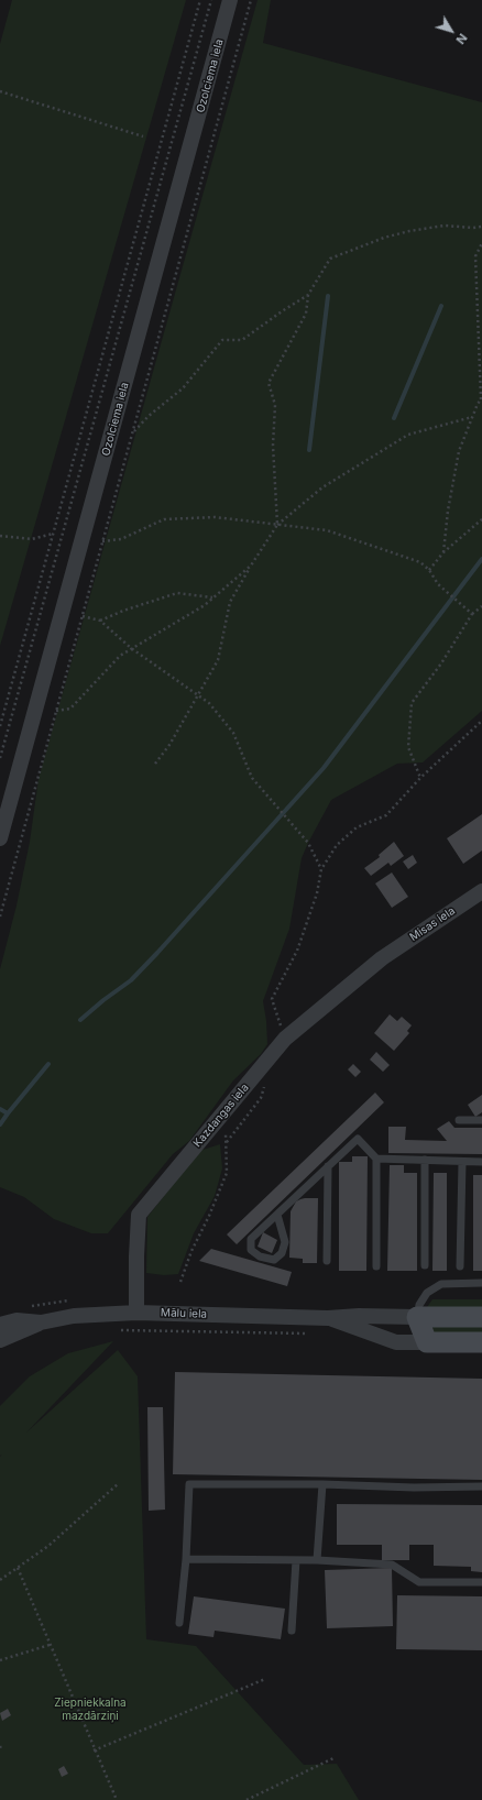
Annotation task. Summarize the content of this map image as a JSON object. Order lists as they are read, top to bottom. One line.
{"streets":{"street":["Ozolciema iela","Misas iela","Kazdangas iela","Mālu iela"]},"crossings":[["Misas iela","Kazdangas iela"],["Kazdangas iela","Mālu iela"]],"parks":["Ziepniekkalna mazdārziņi"],"north":"bottom right"}
